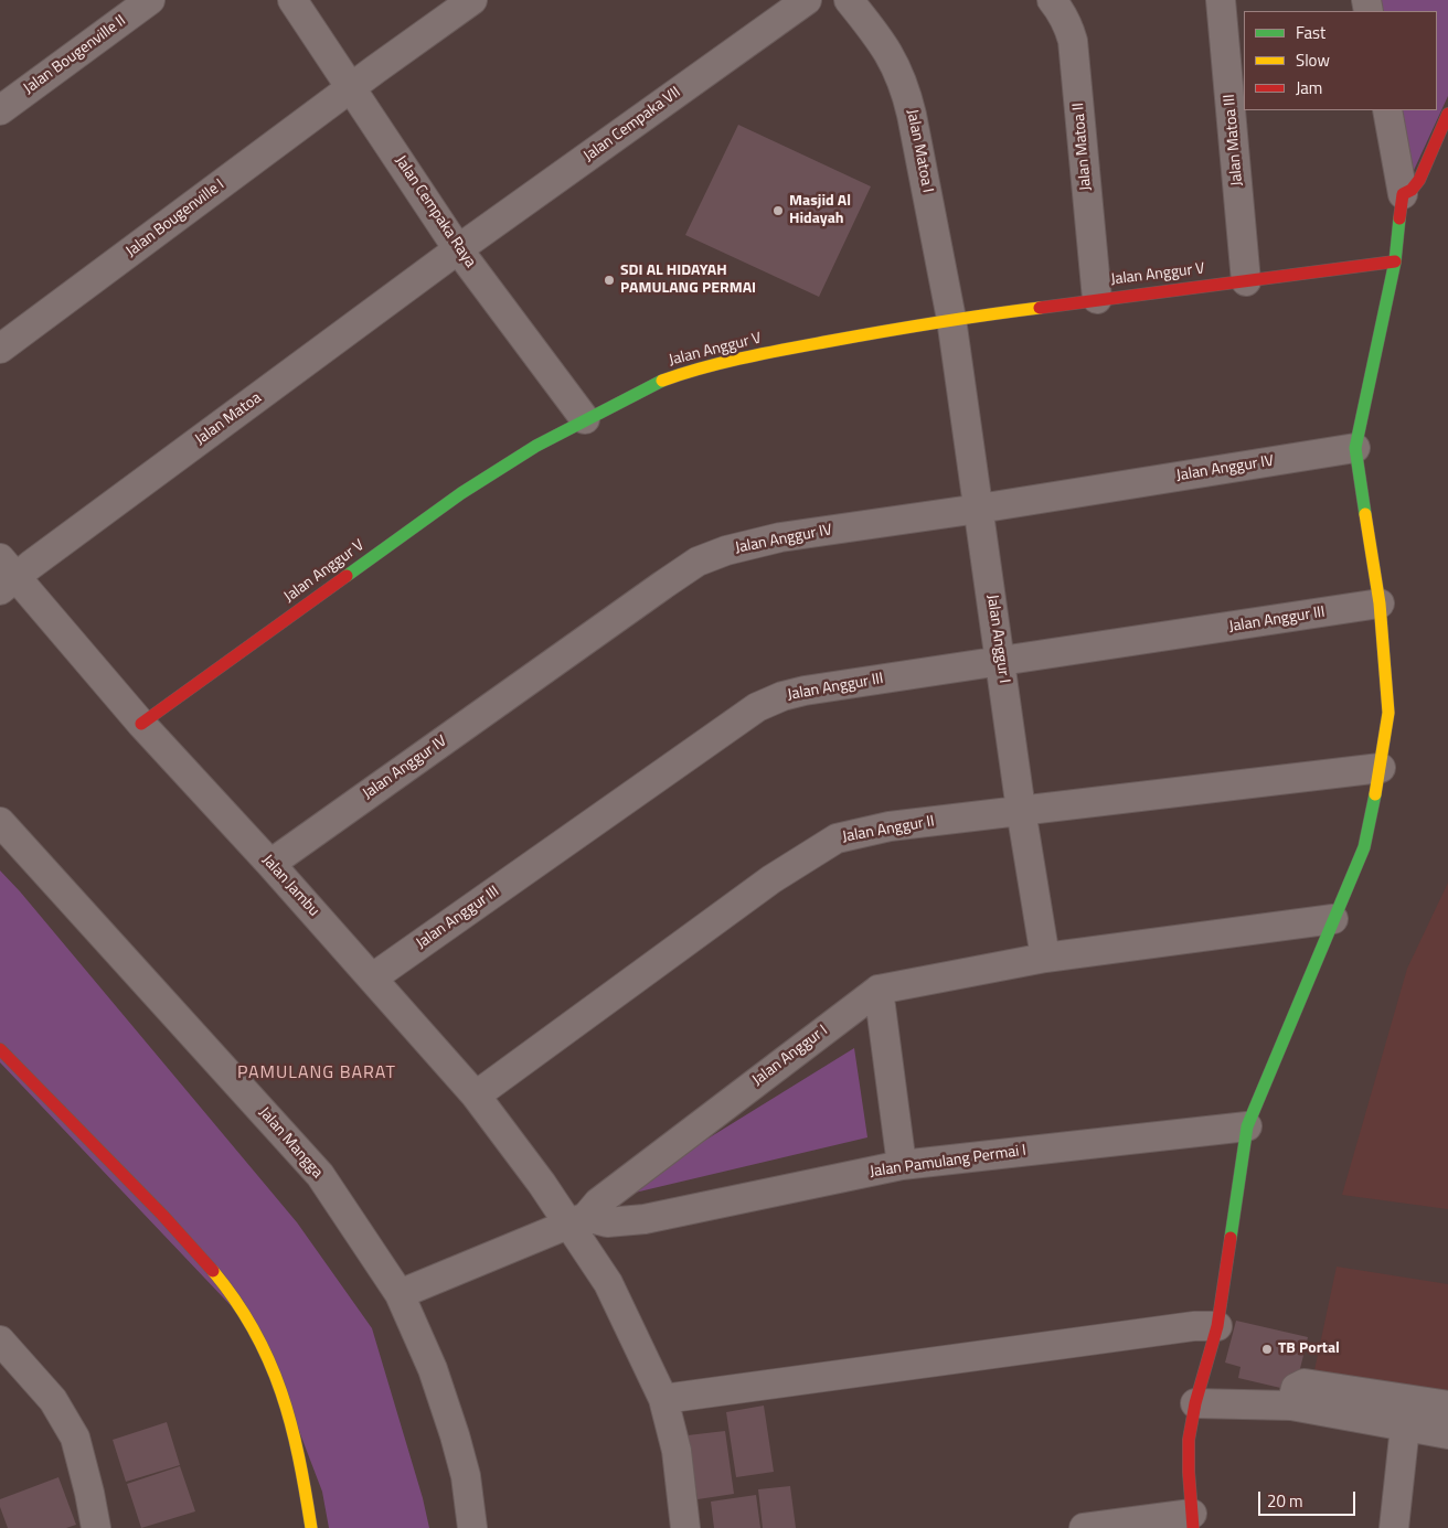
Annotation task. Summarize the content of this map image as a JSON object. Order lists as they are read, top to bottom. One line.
{"streets":{"street":["Jalan Bougenville II","Jalan Cempaka VII","Jalan Matoa III","Jalan Matoa II","Jalan Matoa I","Jalan Cempaka Raya","Jalan Bougenville I","Jalan Anggur V","Jalan Matoa","Jalan Anggur IV","Jalan Anggur III","Jalan Anggur I","Jalan Anggur II","Jalan Jambu","Jalan Mangga","Jalan Pamulang Permai I"]},"crossings":[["Jalan Cempaka VII","Jalan Cempaka Raya"],["Jalan Cempaka VII","Jalan Matoa"],["Jalan Matoa III","Jalan Anggur V"],["Jalan Matoa II","Jalan Anggur V"],["Jalan Matoa I","Jalan Anggur V"],["Jalan Matoa I","Jalan Anggur I"],["Jalan Cempaka Raya","Jalan Bougenville I"],["Jalan Cempaka Raya","Jalan Anggur V"],["Jalan Cempaka Raya","Jalan Matoa"],["Jalan Anggur V","Jalan Anggur I"],["Jalan Anggur V","Jalan Jambu"],["Jalan Matoa","Jalan Jambu"],["Jalan Anggur IV","Jalan Anggur I"],["Jalan Anggur IV","Jalan Jambu"],["Jalan Anggur III","Jalan Anggur I"],["Jalan Anggur III","Jalan Jambu"],["Jalan Anggur I","Jalan Anggur II"],["Jalan Anggur I","Jalan Jambu"],["Jalan Anggur I","Jalan Pamulang Permai I"],["Jalan Anggur II","Jalan Jambu"],["Jalan Jambu","Jalan Pamulang Permai I"]],"districts":["PAMULANG BARAT"],"places":["Masjid Al Hidayah","SDI AL HIDAYAH PAMULANG PERMAI","TB Portal"],"legend":["Fast","Slow","Jam"],"scale_bar":"20 m"}
